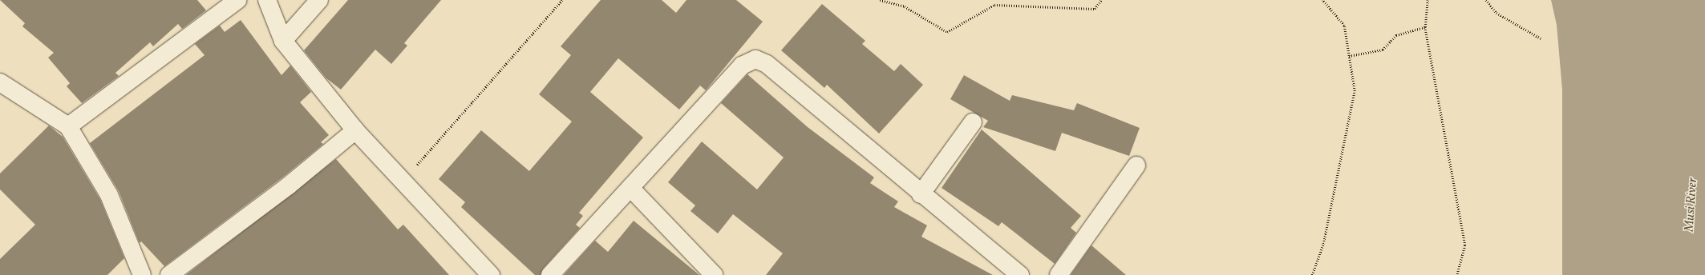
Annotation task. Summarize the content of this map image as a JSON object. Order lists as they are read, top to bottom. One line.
{"water":["Musi River"]}
